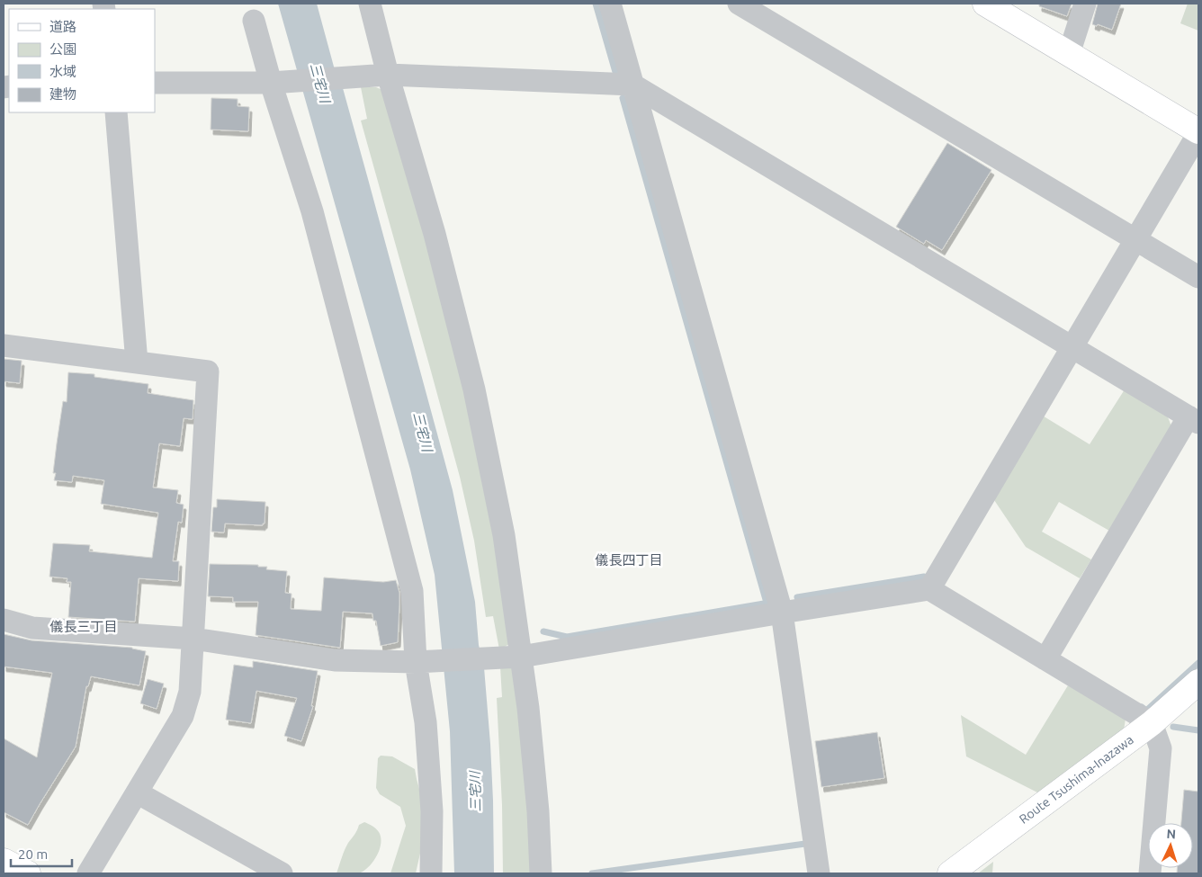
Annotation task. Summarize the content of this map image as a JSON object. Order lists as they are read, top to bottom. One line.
{"streets":{"main road":["Route Tsushima-Inazawa"]},"districts":["儀長四丁目","儀長三丁目"],"water":["三宅川"],"legend":["道路","公園","水域","建物"],"scale_bar":"20 m","north":"top"}
